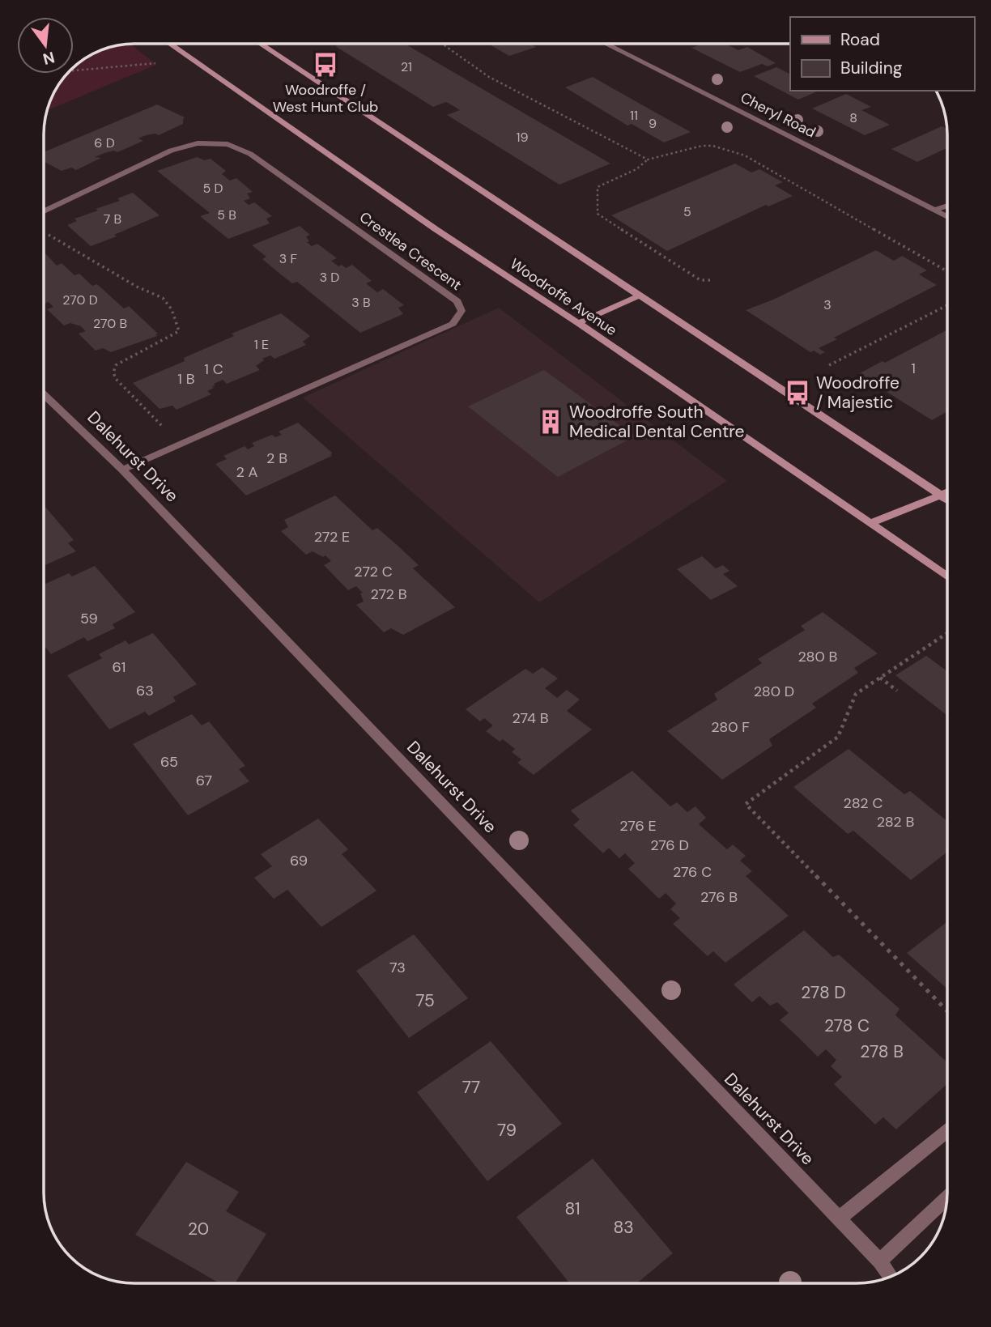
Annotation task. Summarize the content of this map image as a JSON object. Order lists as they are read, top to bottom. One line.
{"streets":{"main road":["Woodroffe Avenue"],"street":["Cheryl Road","Crestlea Crescent","Dalehurst Drive"]},"crossings":[["Crestlea Crescent","Dalehurst Drive"]],"places":{"bus stop":["Woodroffe / West Hunt Club","Woodroffe / Majestic"],"building":["Woodroffe South Medical Dental Centre"]},"house_numbers":["21","11","8","9","19","6 D","5 D","5","5 B","7 B","3 F","3 D","270 D","3 B","3","270 B","1 E","1","1 C","1 B","2 B","2 A","272 E","272 C","272 B","59","280 B","61","63","280 D","274 B","280 F","65","67","282 C","282 B","276 E","276 D","69","276 C","276 B","73","278 D","75","278 C","278 B","77","79","81","83","20"],"legend":["Road","Building"],"north":"bottom"}
